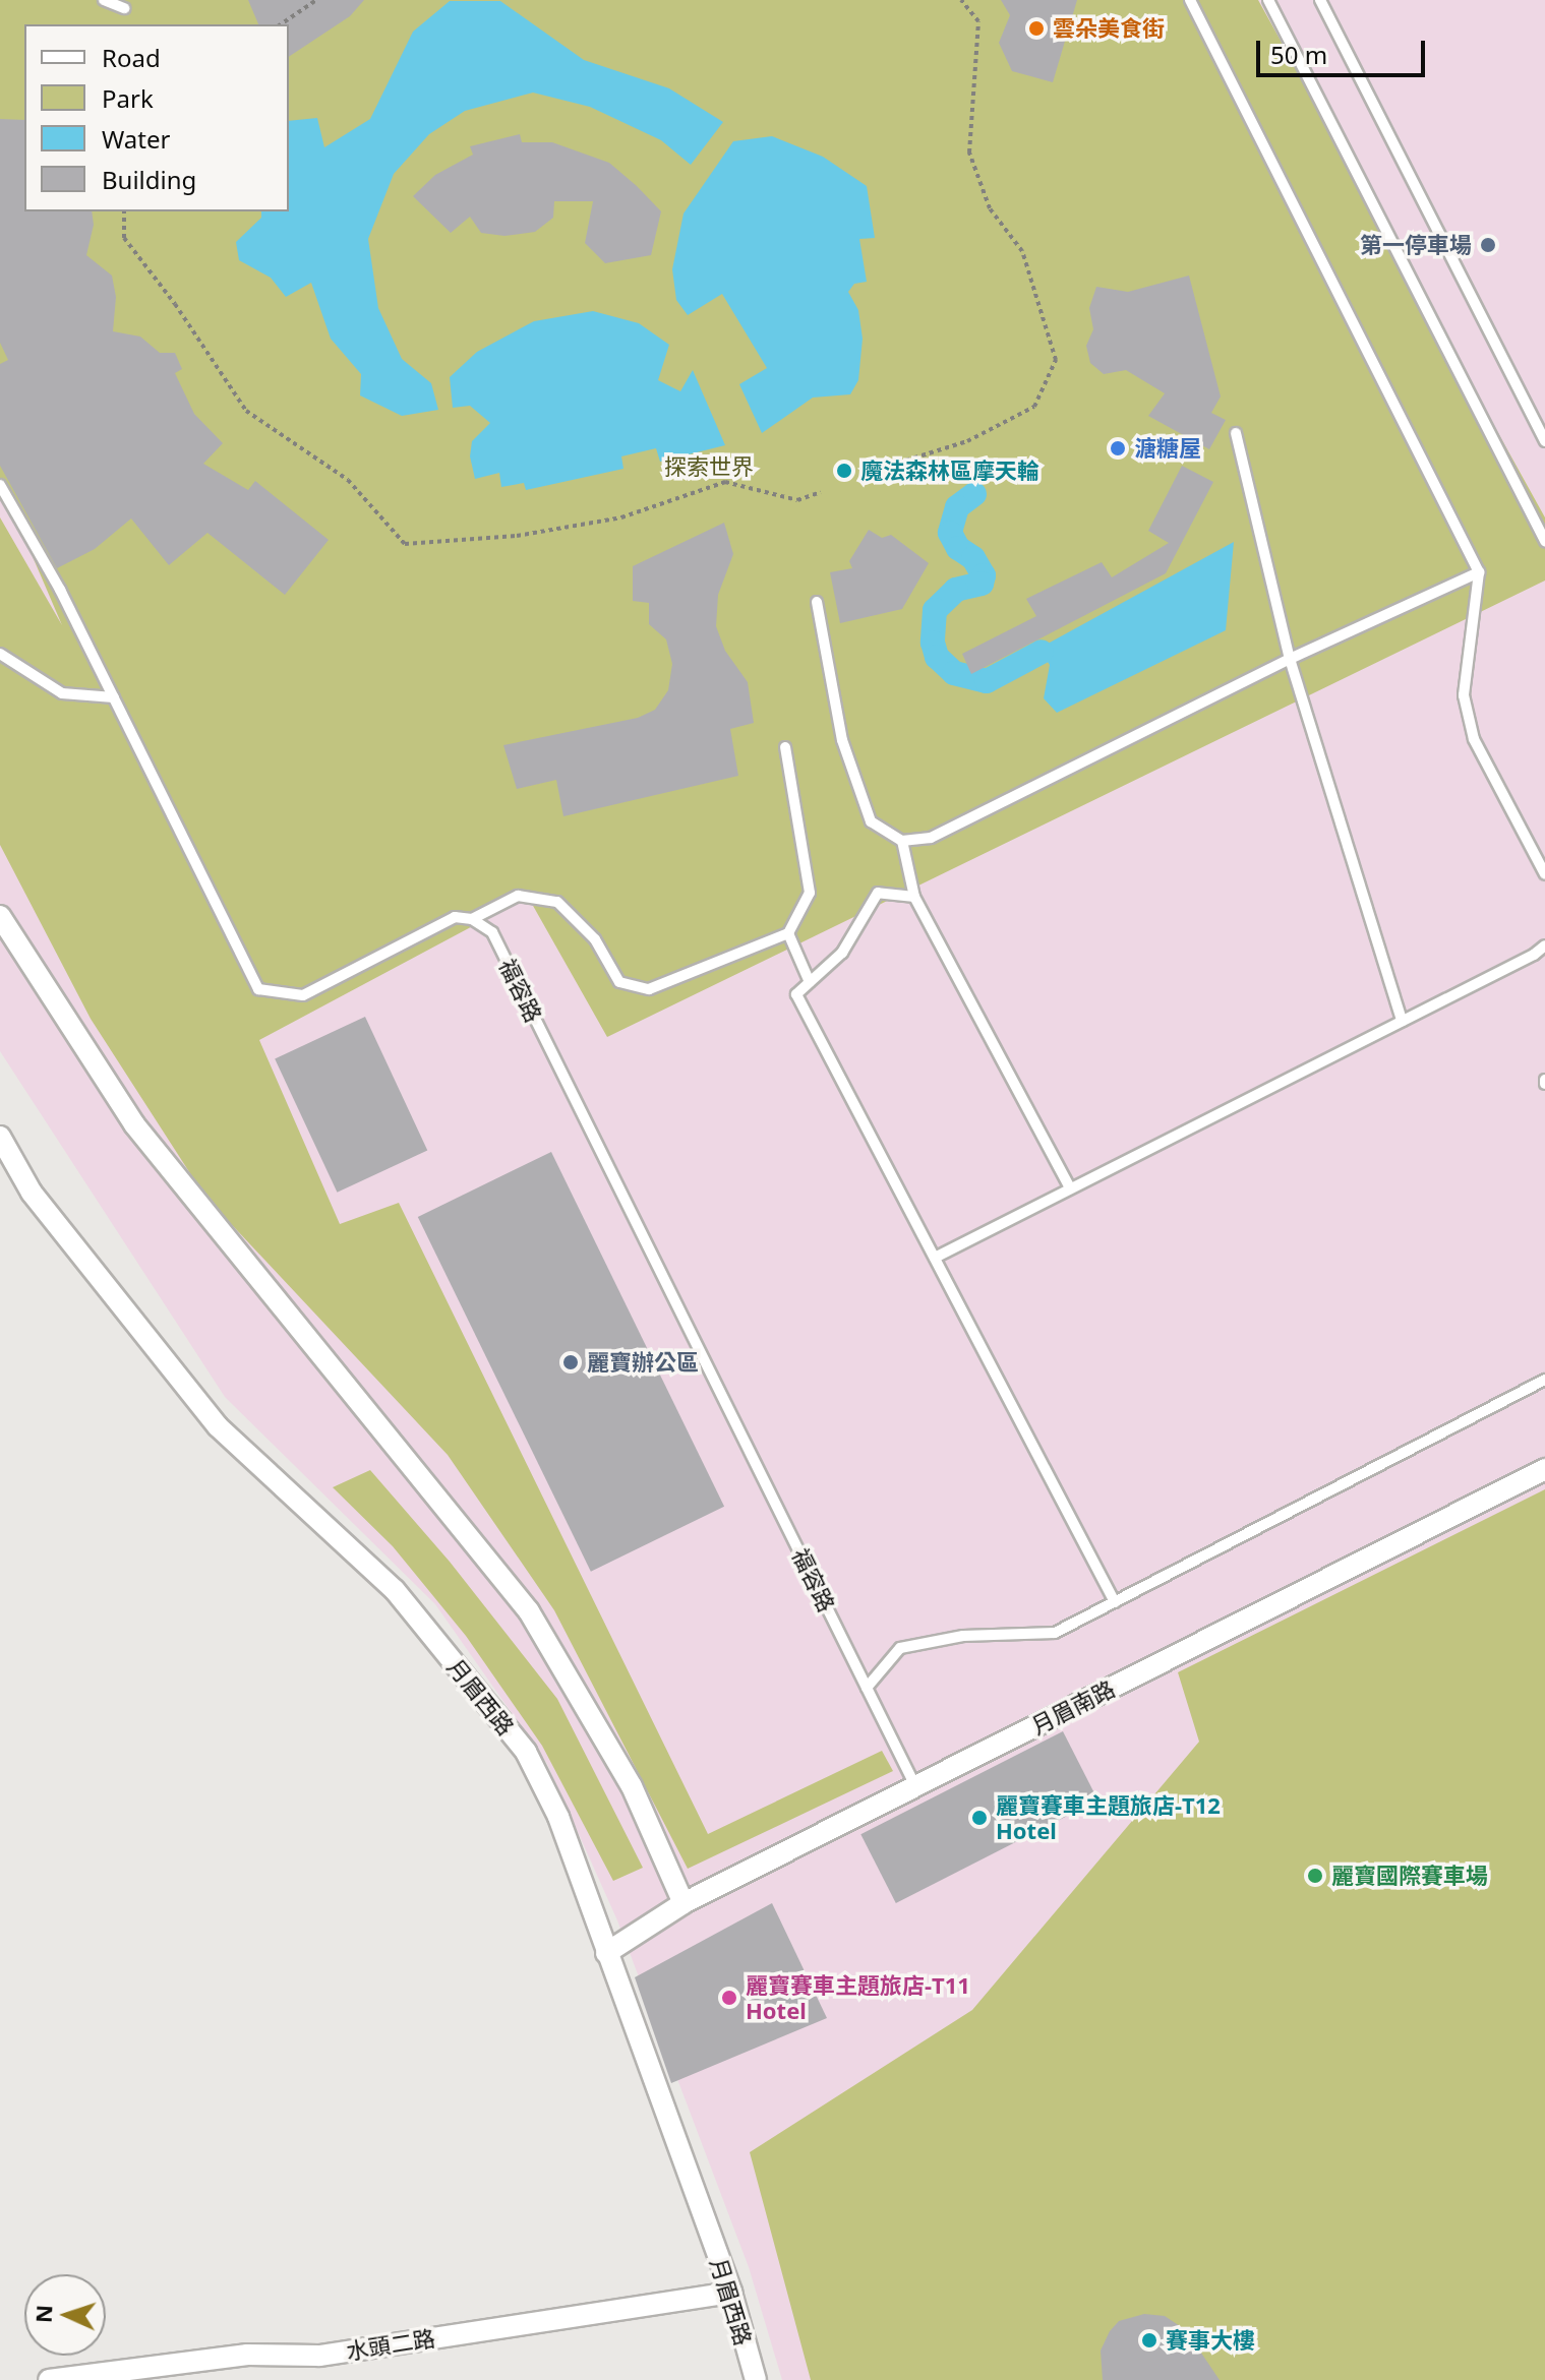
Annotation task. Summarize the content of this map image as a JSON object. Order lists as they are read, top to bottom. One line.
{"streets":{"street":["月眉西路","月眉南路","水頭二路"],"lane":["福容路"]},"crossings":[["福容路","月眉南路"],["月眉西路","月眉南路"],["月眉西路","水頭二路"]],"parks":["探索世界"],"places":["雲朵美食街","第一停車場","溏糖屋","魔法森林區摩天輪","麗寶辦公區","麗寶賽車主題旅店-T12 Hotel","麗寶國際賽車場","麗寶賽車主題旅店-T11 Hotel","賽事大樓"],"legend":["Road","Park","Water","Building"],"scale_bar":"50 m","north":"left"}
